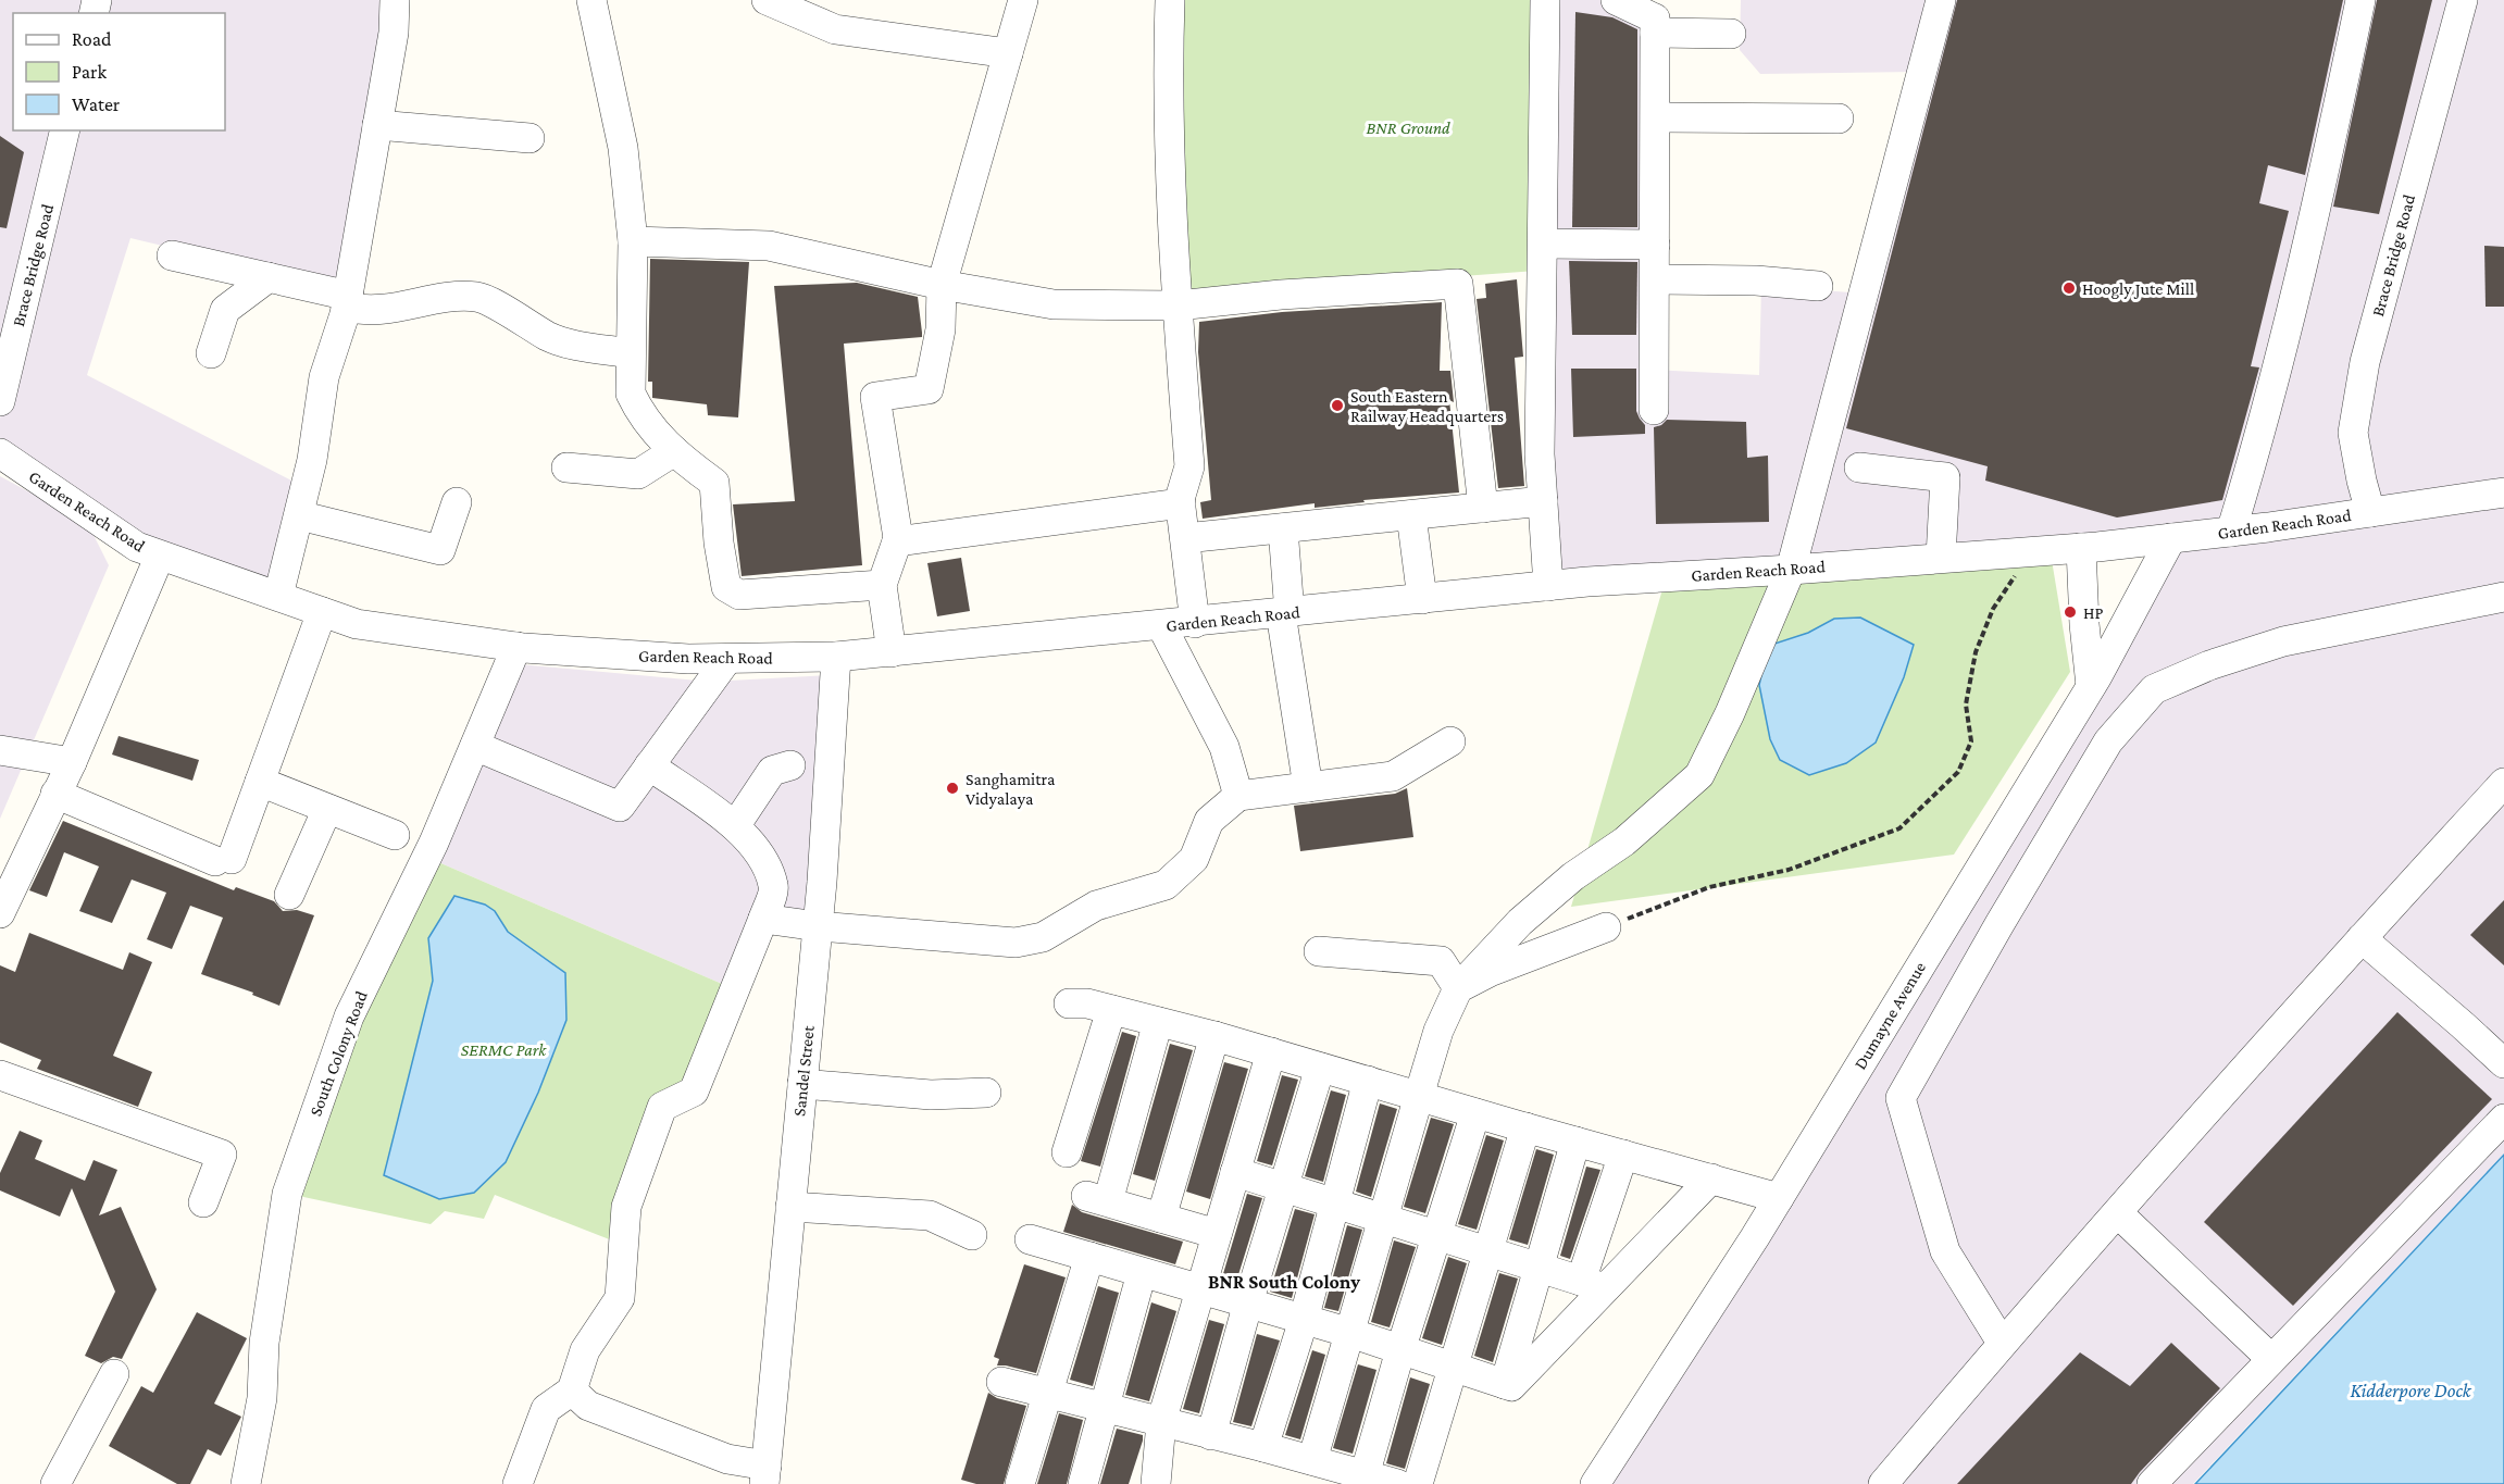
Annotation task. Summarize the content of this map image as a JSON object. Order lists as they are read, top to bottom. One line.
{"streets":{"street":["Brace Bridge Road","Garden Reach Road","Dumayne Avenue","South Colony Road","Sandel Street"]},"crossings":[["Brace Bridge Road","Garden Reach Road"],["Garden Reach Road","Dumayne Avenue"],["Garden Reach Road","South Colony Road"],["Garden Reach Road","Sandel Street"]],"districts":["BNR South Colony"],"water":["Kidderpore Dock"],"parks":["BNR Ground","SERMC Park"],"places":["Hoogly Jute Mill","South Eastern Railway Headquarters","HP","Sanghamitra Vidyalaya"],"legend":["Road","Park","Water"]}
